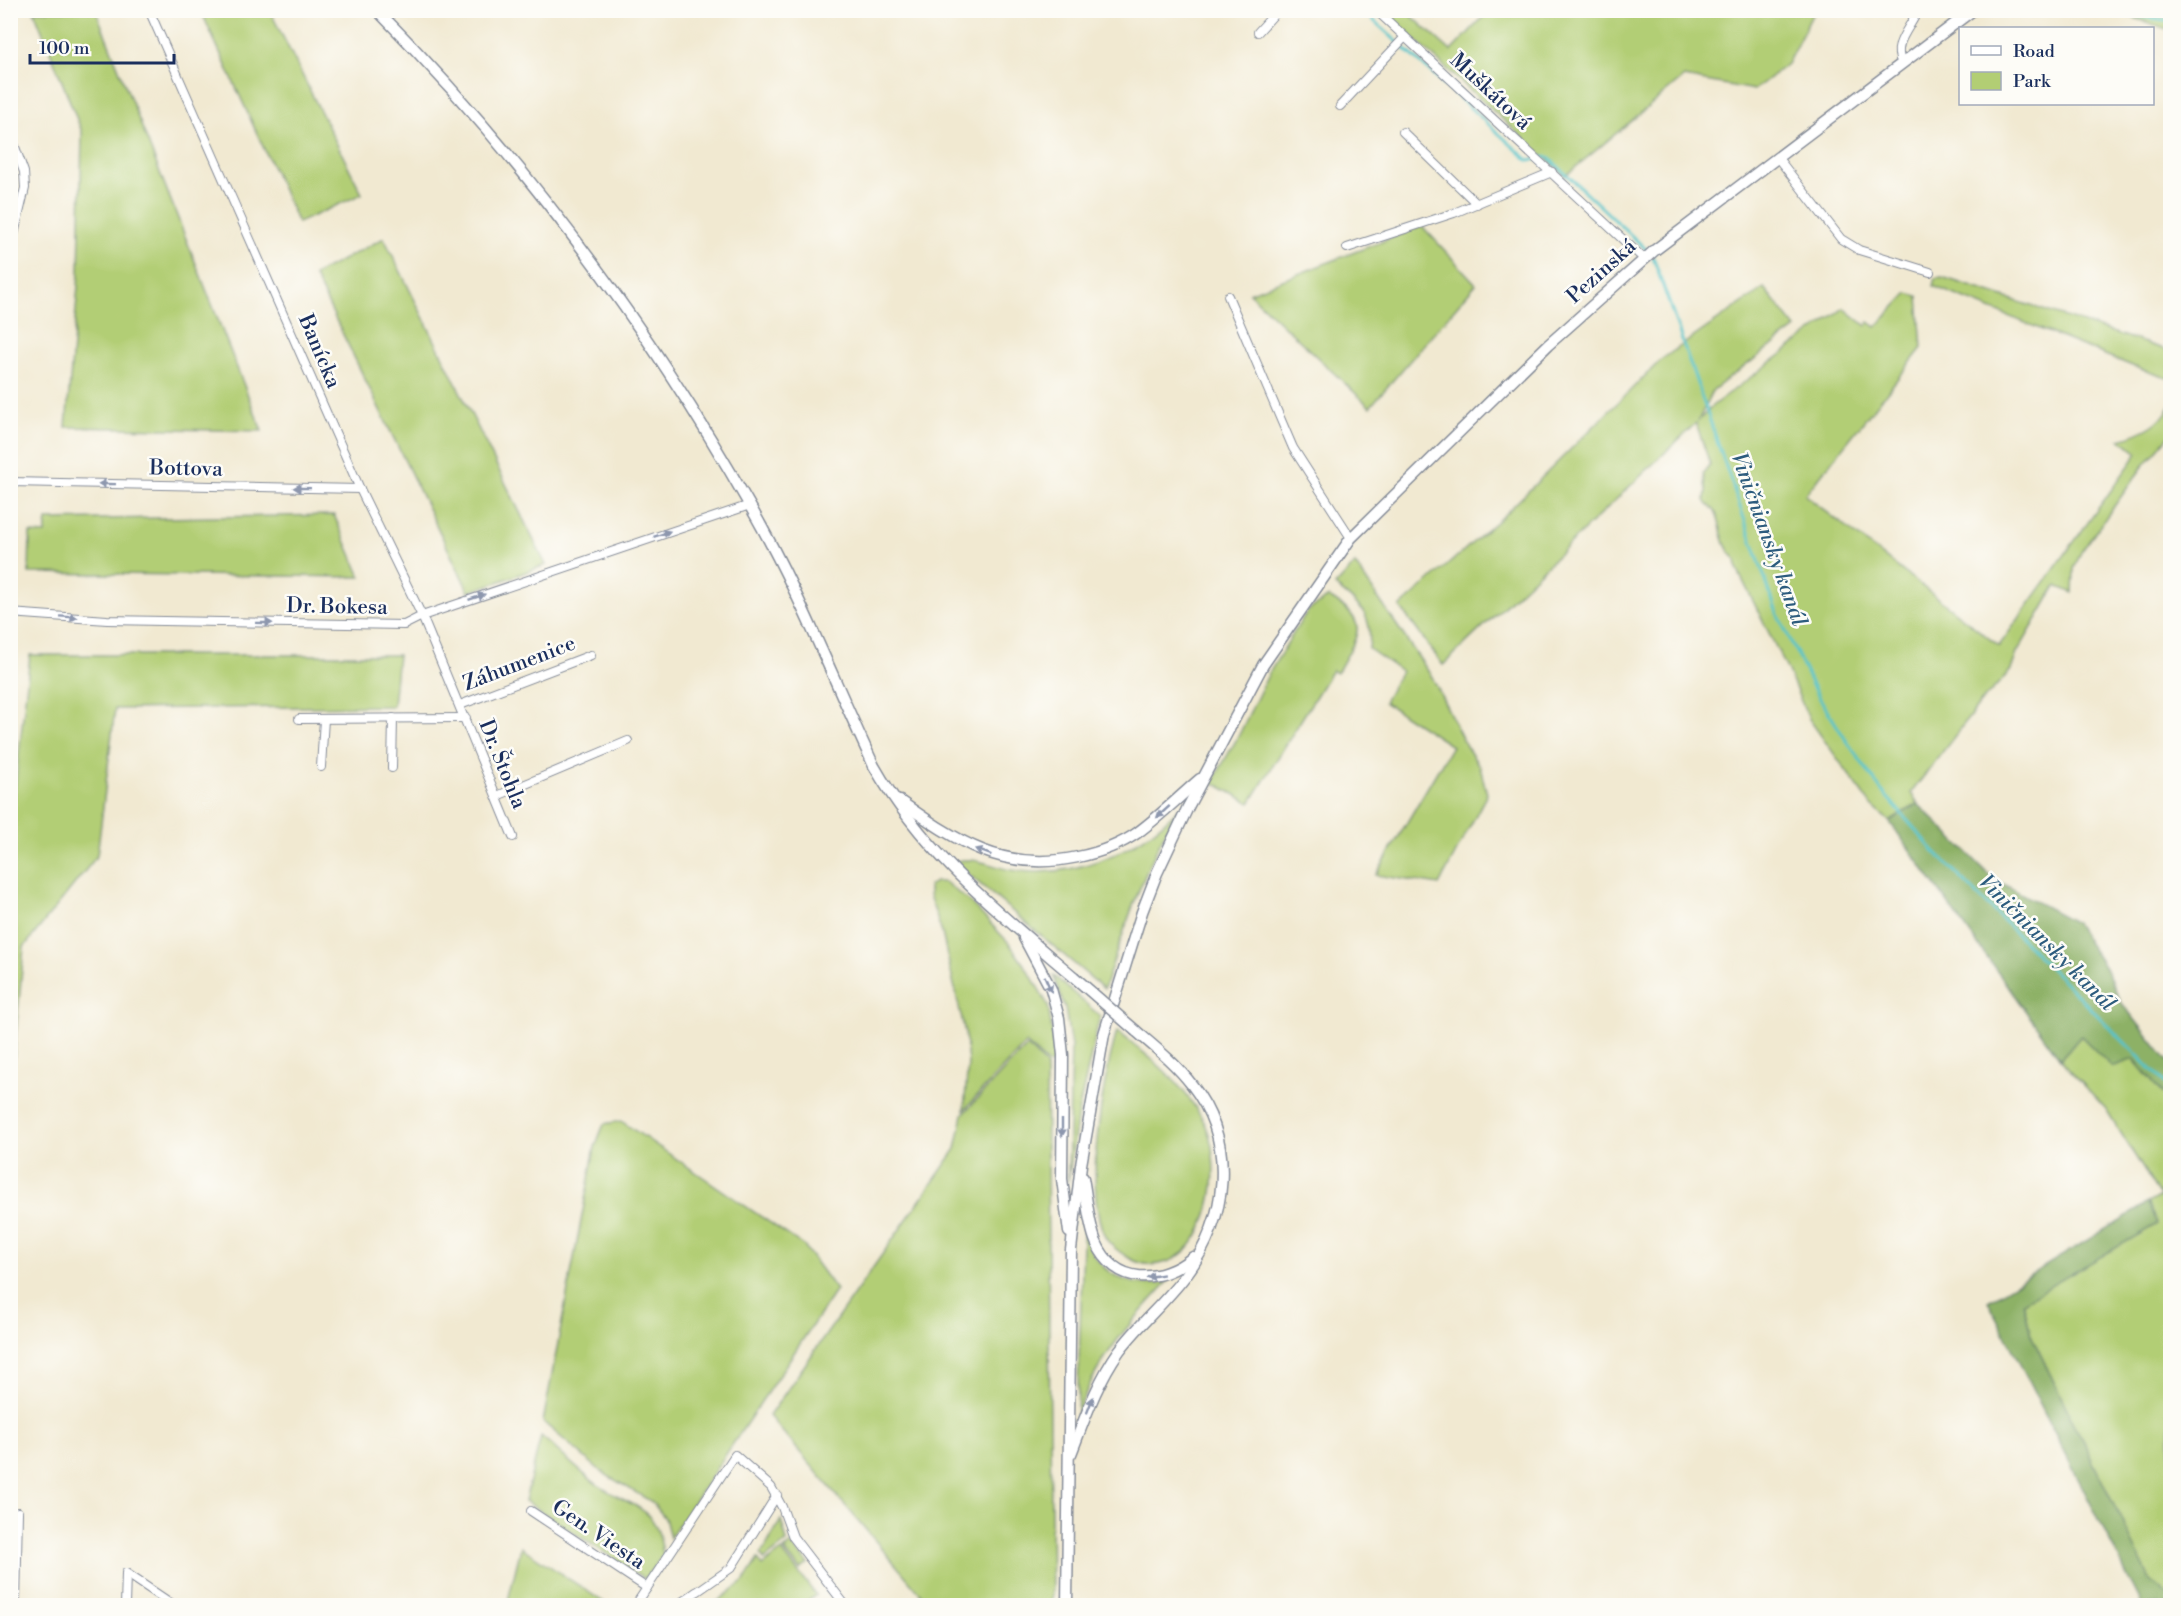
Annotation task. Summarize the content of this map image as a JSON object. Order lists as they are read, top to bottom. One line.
{"streets":{"main road":["Pezinská"],"street":["Muškátová","Banícka","Bottova","Dr. Bokesa","Záhumenice","Dr. Štohla","Gen. Viesta"]},"crossings":[["Muškátová","Pezinská"],["Banícka","Bottova"],["Banícka","Dr. Bokesa"],["Banícka","Záhumenice"],["Banícka","Dr. Štohla"],["Záhumenice","Dr. Štohla"]],"one_way":["Bottova","Dr. Bokesa"],"water":["Viničniansky kanál"],"legend":["Road","Park"],"scale_bar":"100 m"}
